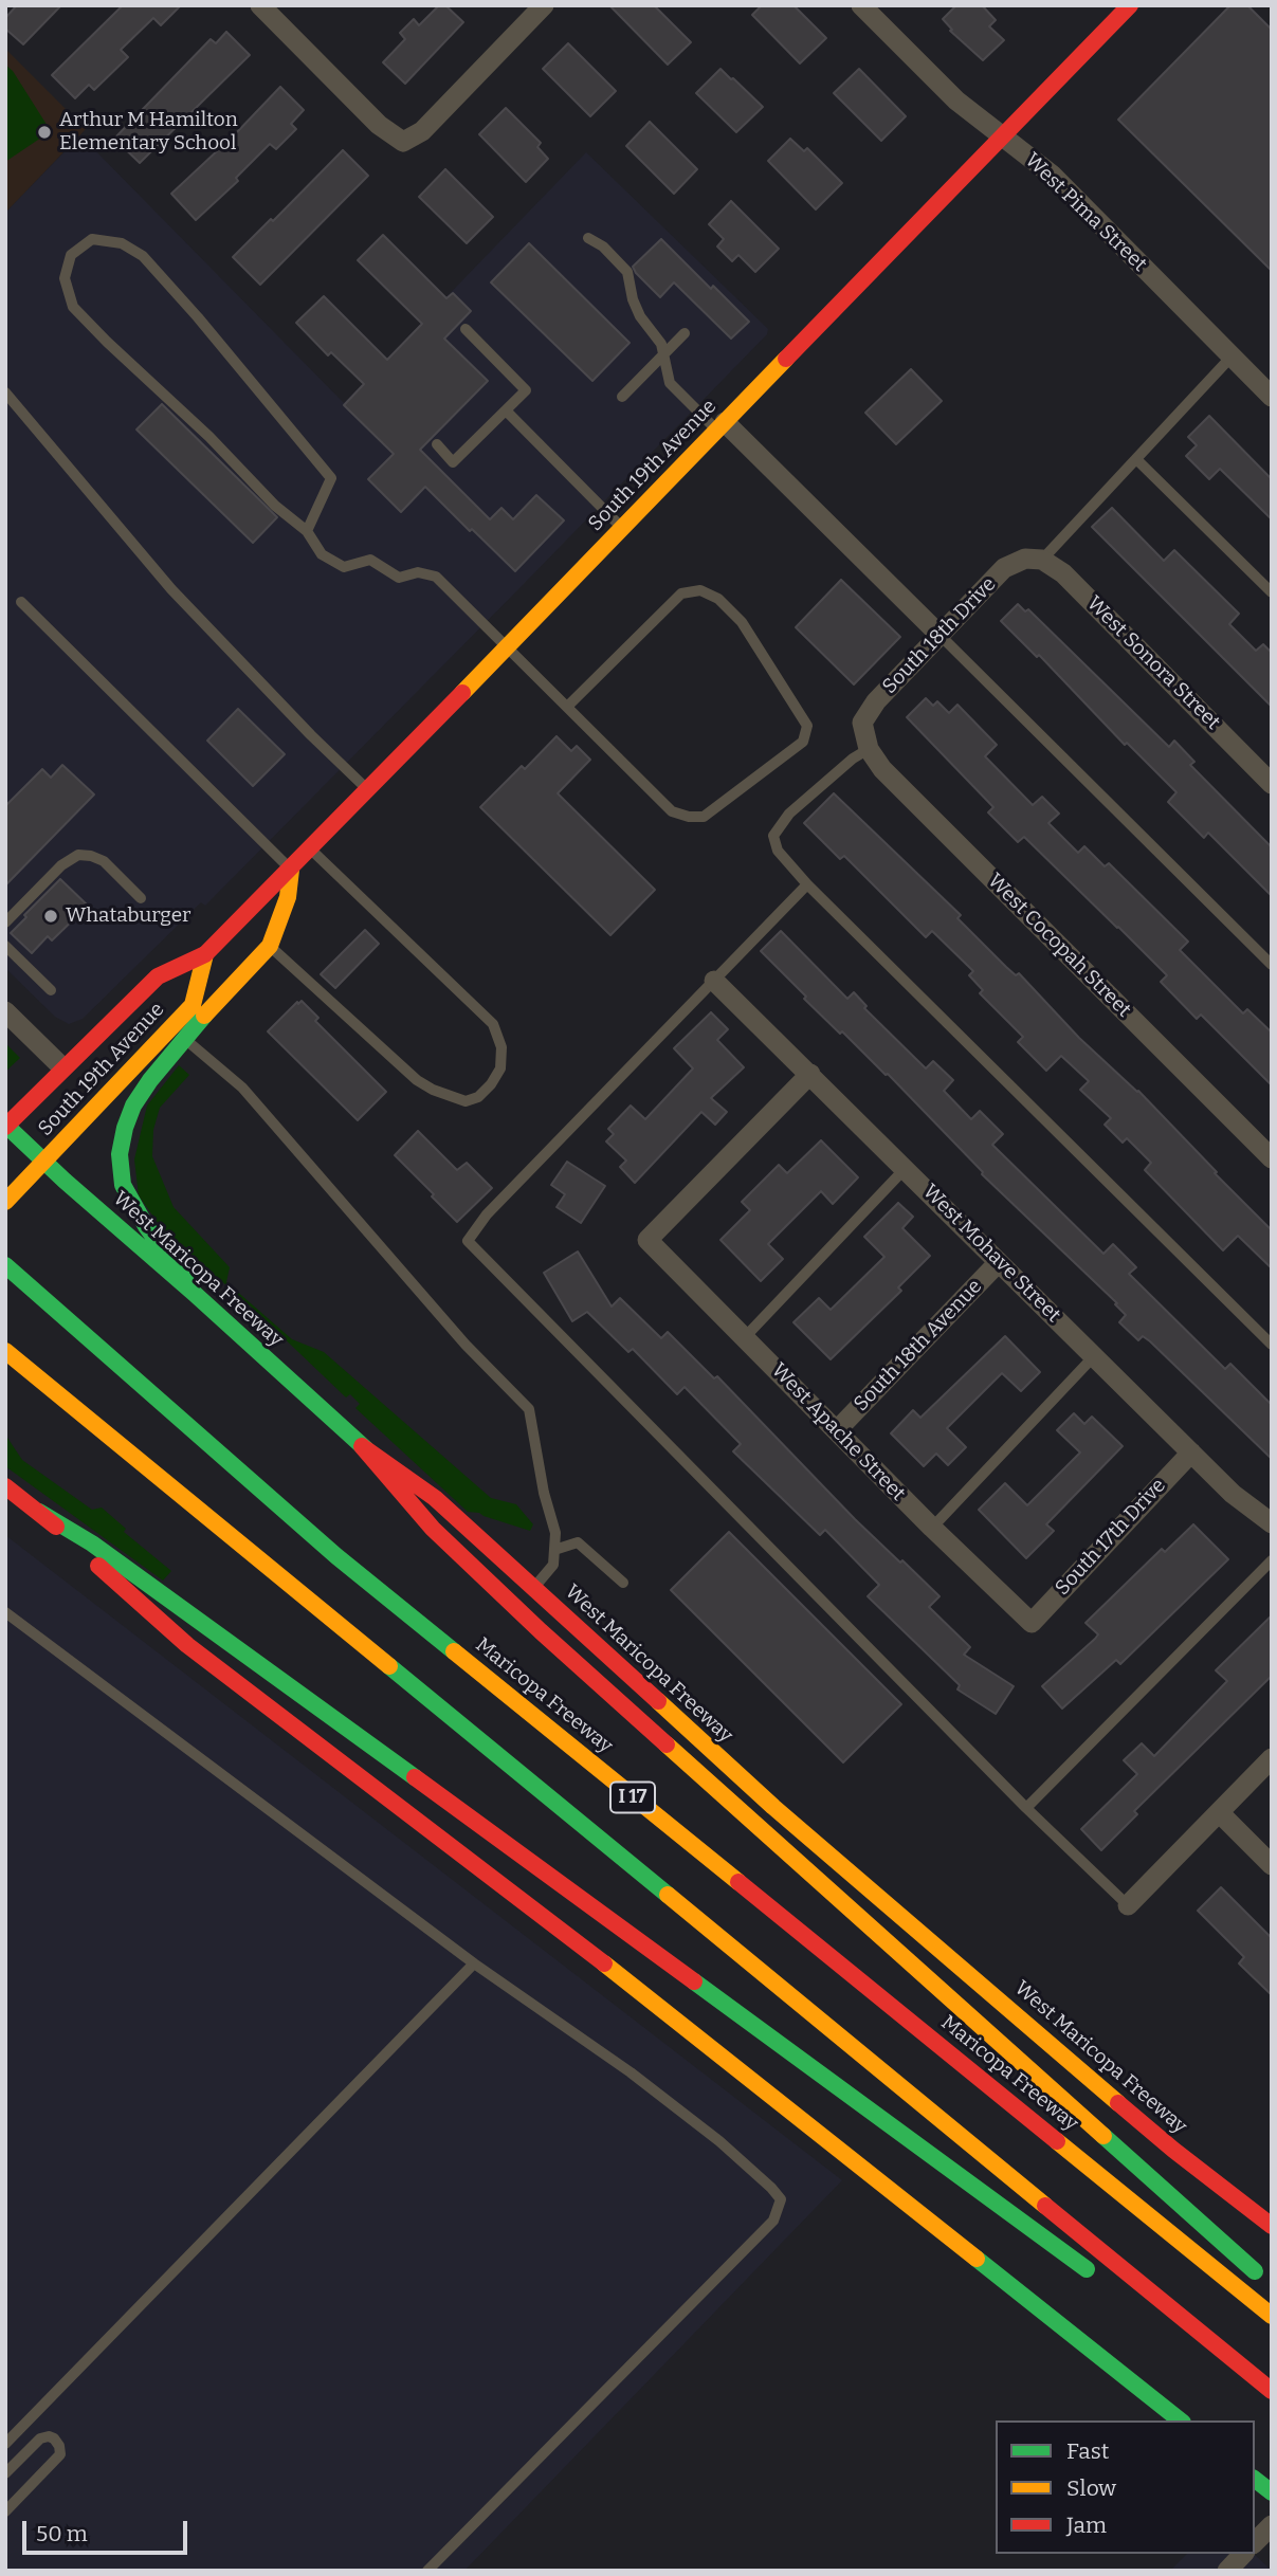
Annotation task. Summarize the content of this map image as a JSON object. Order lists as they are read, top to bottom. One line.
{"streets":{"main road":["South 19th Avenue","West Maricopa Freeway","Maricopa Freeway","I 17"],"street":["West Pima Street","South 18th Drive","West Sonora Street","West Cocopah Street","West Mohave Street","South 18th Avenue","West Apache Street","South 17th Drive"]},"crossings":[["West Pima Street","South 19th Avenue"],["South 19th Avenue","West Maricopa Freeway"],["South 18th Drive","West Sonora Street"],["South 18th Drive","West Cocopah Street"],["West Mohave Street","South 18th Avenue"],["West Mohave Street","West Apache Street"],["West Mohave Street","South 17th Drive"],["South 18th Avenue","West Apache Street"],["West Apache Street","South 17th Drive"]],"places":["Arthur M Hamilton Elementary School","Whataburger"],"legend":["Fast","Slow","Jam"],"scale_bar":"50 m"}
